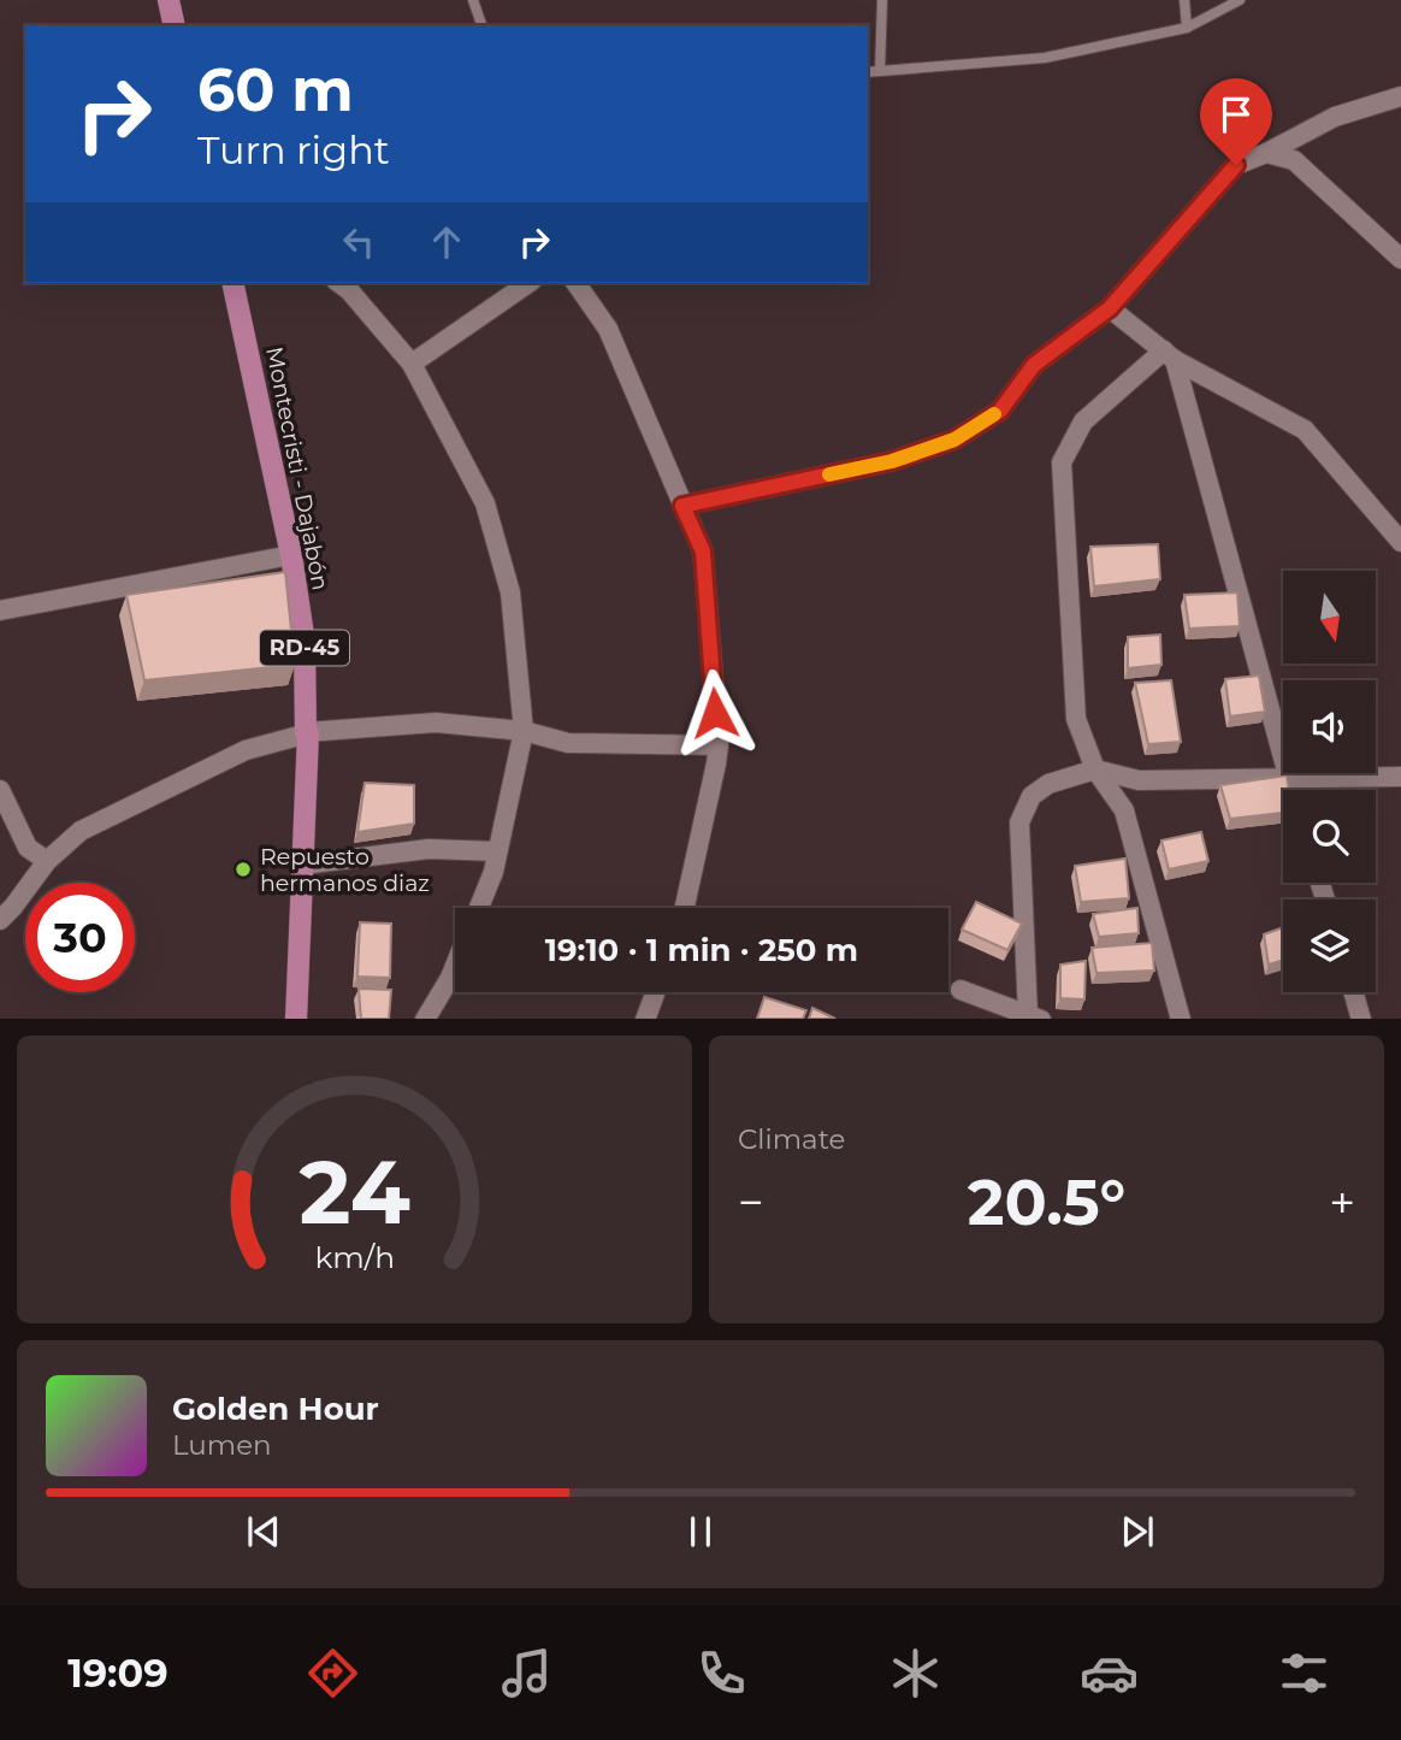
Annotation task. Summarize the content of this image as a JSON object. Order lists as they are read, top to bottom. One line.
{"streets":{"main road":["Montecristi - Dajabón","RD-45"]},"places":["Repuesto hermanos diaz"],"north":"bottom","page":{"turn":["60 m","Turn right"],"limit":"30","trip":"19:10 · 1 min · 250 m","tile":"Climate","heat":["−","20.5°","+"],"song":["Golden Hour","Lumen"],"tabs":"19:09","gauge":["24","km/h"]}}
